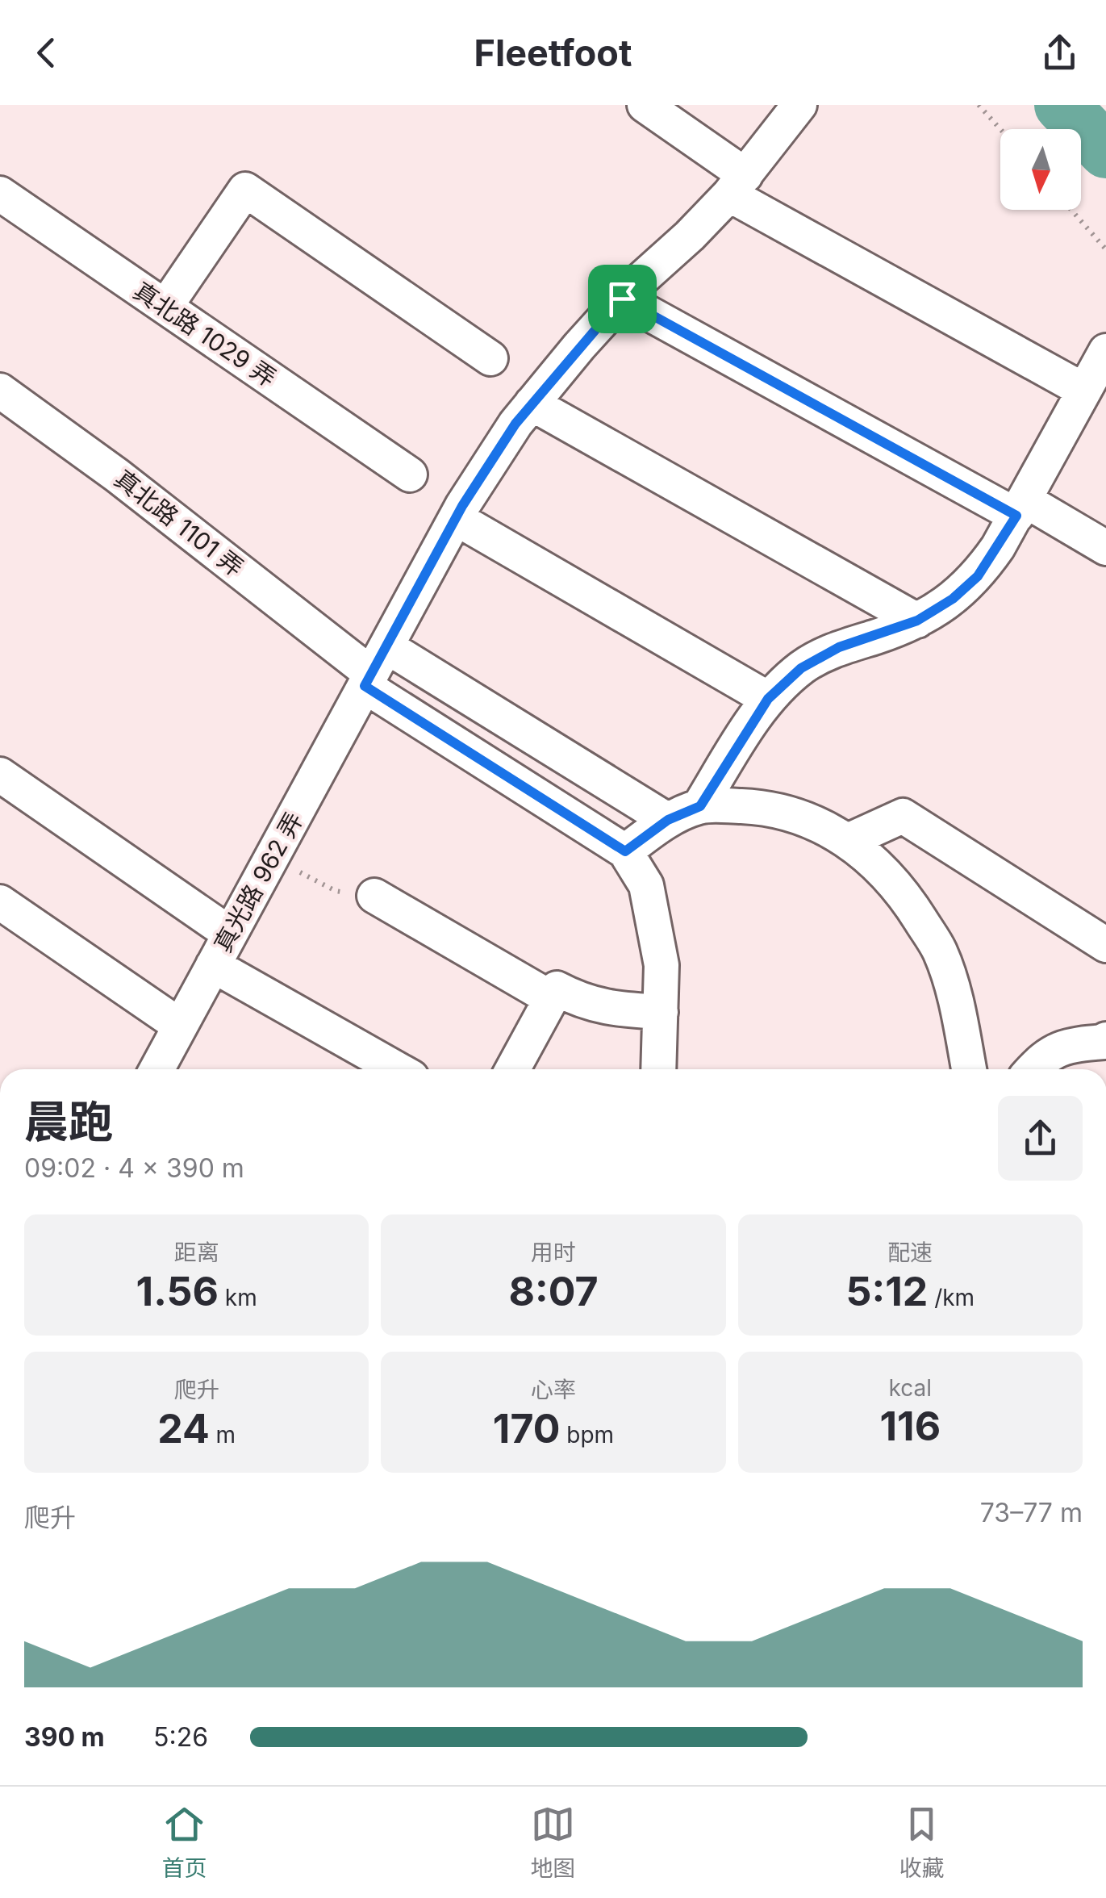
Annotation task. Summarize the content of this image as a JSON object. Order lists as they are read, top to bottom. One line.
{"streets":{"street":["真北路 1029 弄","真北路 1101 弄","真光路 962 弄"]},"crossings":[["真北路 1101 弄","真光路 962 弄"]],"north":"bottom","page":{"header":"Fleetfoot","heading":["晨跑","09:02 · 4 × 390 m"],"stats":[["距离","1.56 km"],["用时","8:07"],["配速","5:12 /km"],["爬升","24 m"],["心率","170 bpm"],["kcal","116"]],"chart":["爬升","73–77 m"],"list":[{"name":"390 m","note":"5:26"}],"tabs":["首页","地图","收藏"]}}
